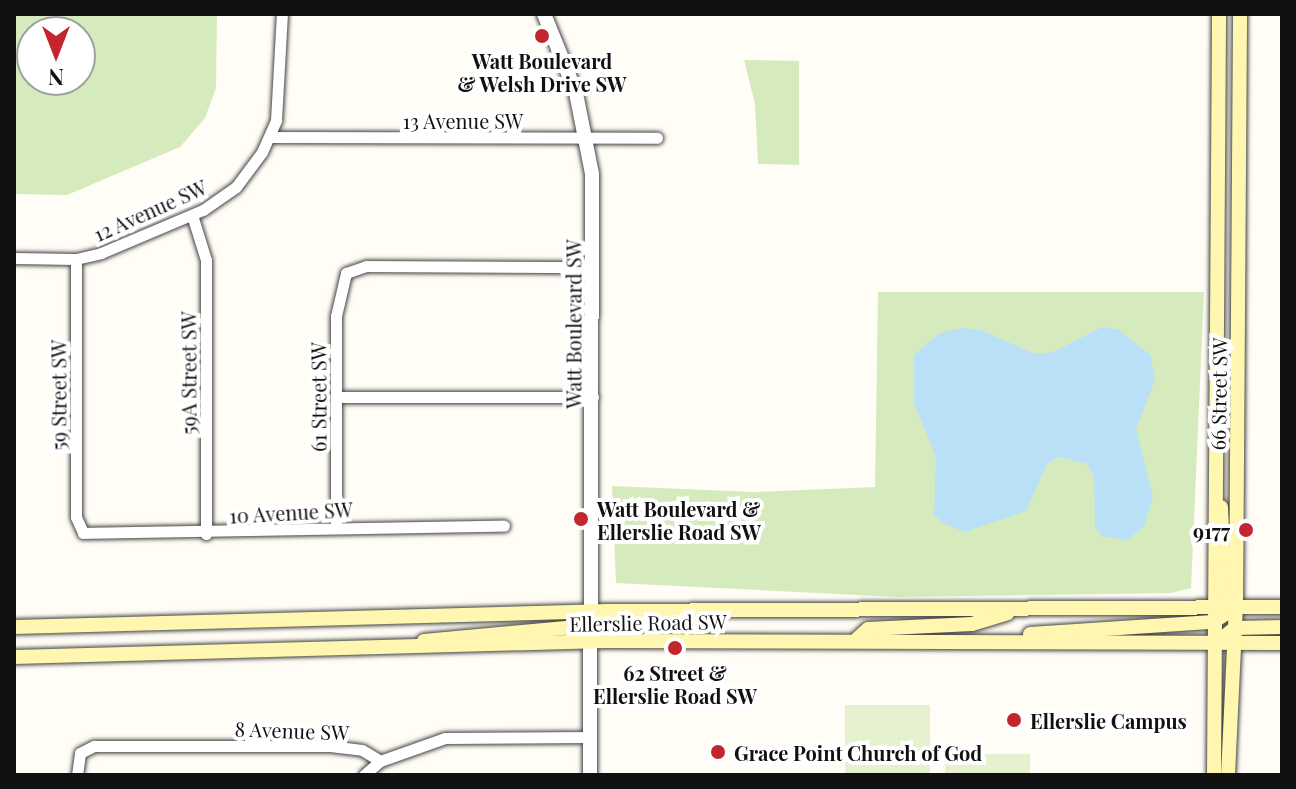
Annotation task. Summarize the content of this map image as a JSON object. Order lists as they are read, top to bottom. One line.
{"streets":{"main road":["66 Street SW","Ellerslie Road SW"],"street":["13 Avenue SW","12 Avenue SW","Watt Boulevard SW","59A Street SW","59 Street SW","61 Street SW","10 Avenue SW","8 Avenue SW"]},"crossings":[["13 Avenue SW","12 Avenue SW"],["13 Avenue SW","Watt Boulevard SW"],["12 Avenue SW","59A Street SW"],["12 Avenue SW","59 Street SW"],["Watt Boulevard SW","61 Street SW"],["Watt Boulevard SW","Ellerslie Road SW"],["59A Street SW","10 Avenue SW"],["66 Street SW","Ellerslie Road SW"],["59 Street SW","10 Avenue SW"],["61 Street SW","10 Avenue SW"]],"places":["Watt Boulevard & Welsh Drive SW","Watt Boulevard & Ellerslie Road SW","9177","62 Street & Ellerslie Road SW","Ellerslie Campus","Grace Point Church of God"],"north":"bottom"}
